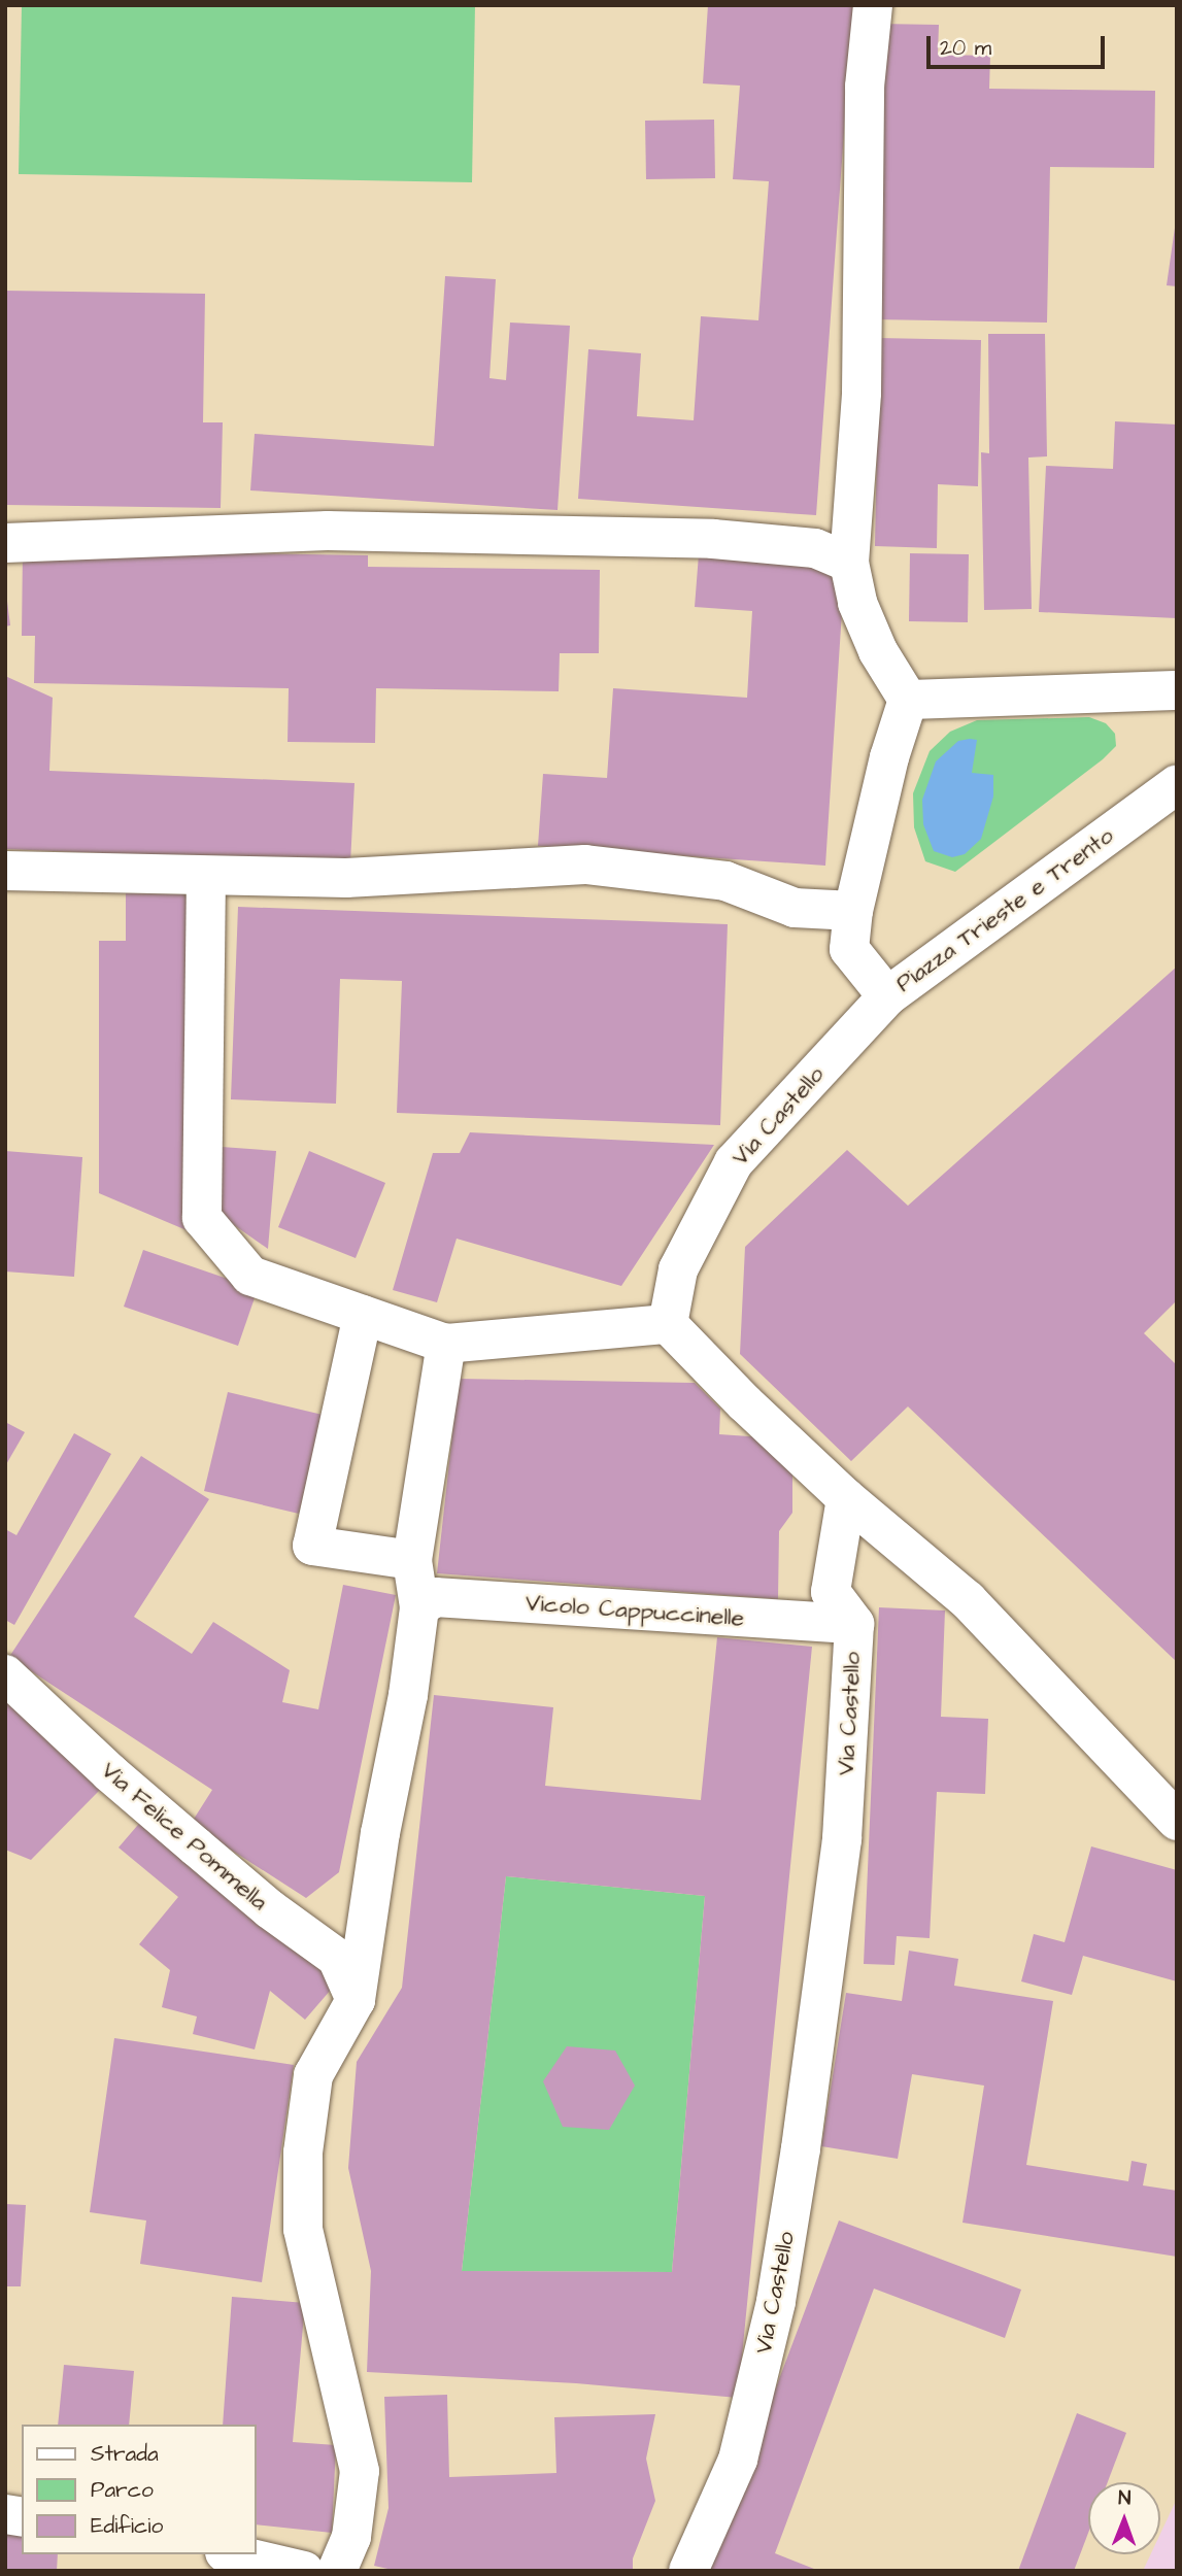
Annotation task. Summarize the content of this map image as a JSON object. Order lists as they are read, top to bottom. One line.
{"streets":{"street":["Piazza Trieste e Trento","Via Castello","Vicolo Cappuccinelle","Via Felice Pommella"]},"crossings":[["Piazza Trieste e Trento","Via Castello"],["Via Castello","Vicolo Cappuccinelle"]],"legend":["Strada","Parco","Edificio"],"scale_bar":"20 m","north":"top"}
